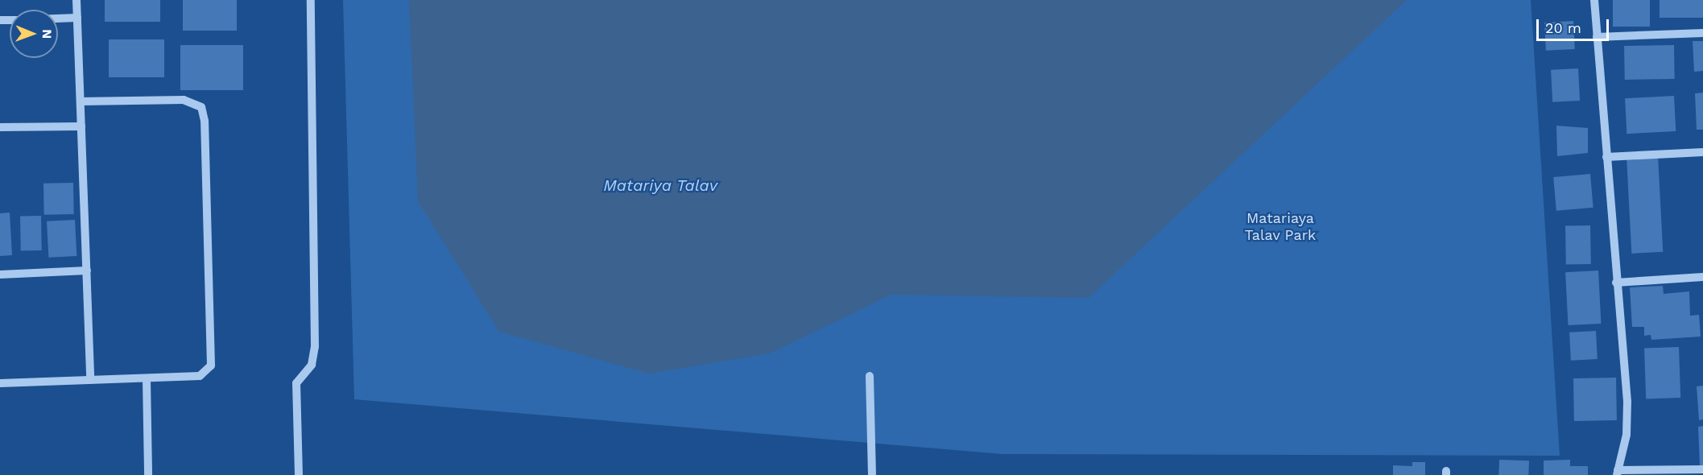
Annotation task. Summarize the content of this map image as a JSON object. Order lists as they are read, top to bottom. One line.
{"water":["Matariya Talav"],"parks":["Matariaya Talav Park"],"scale_bar":"20 m","north":"right"}
